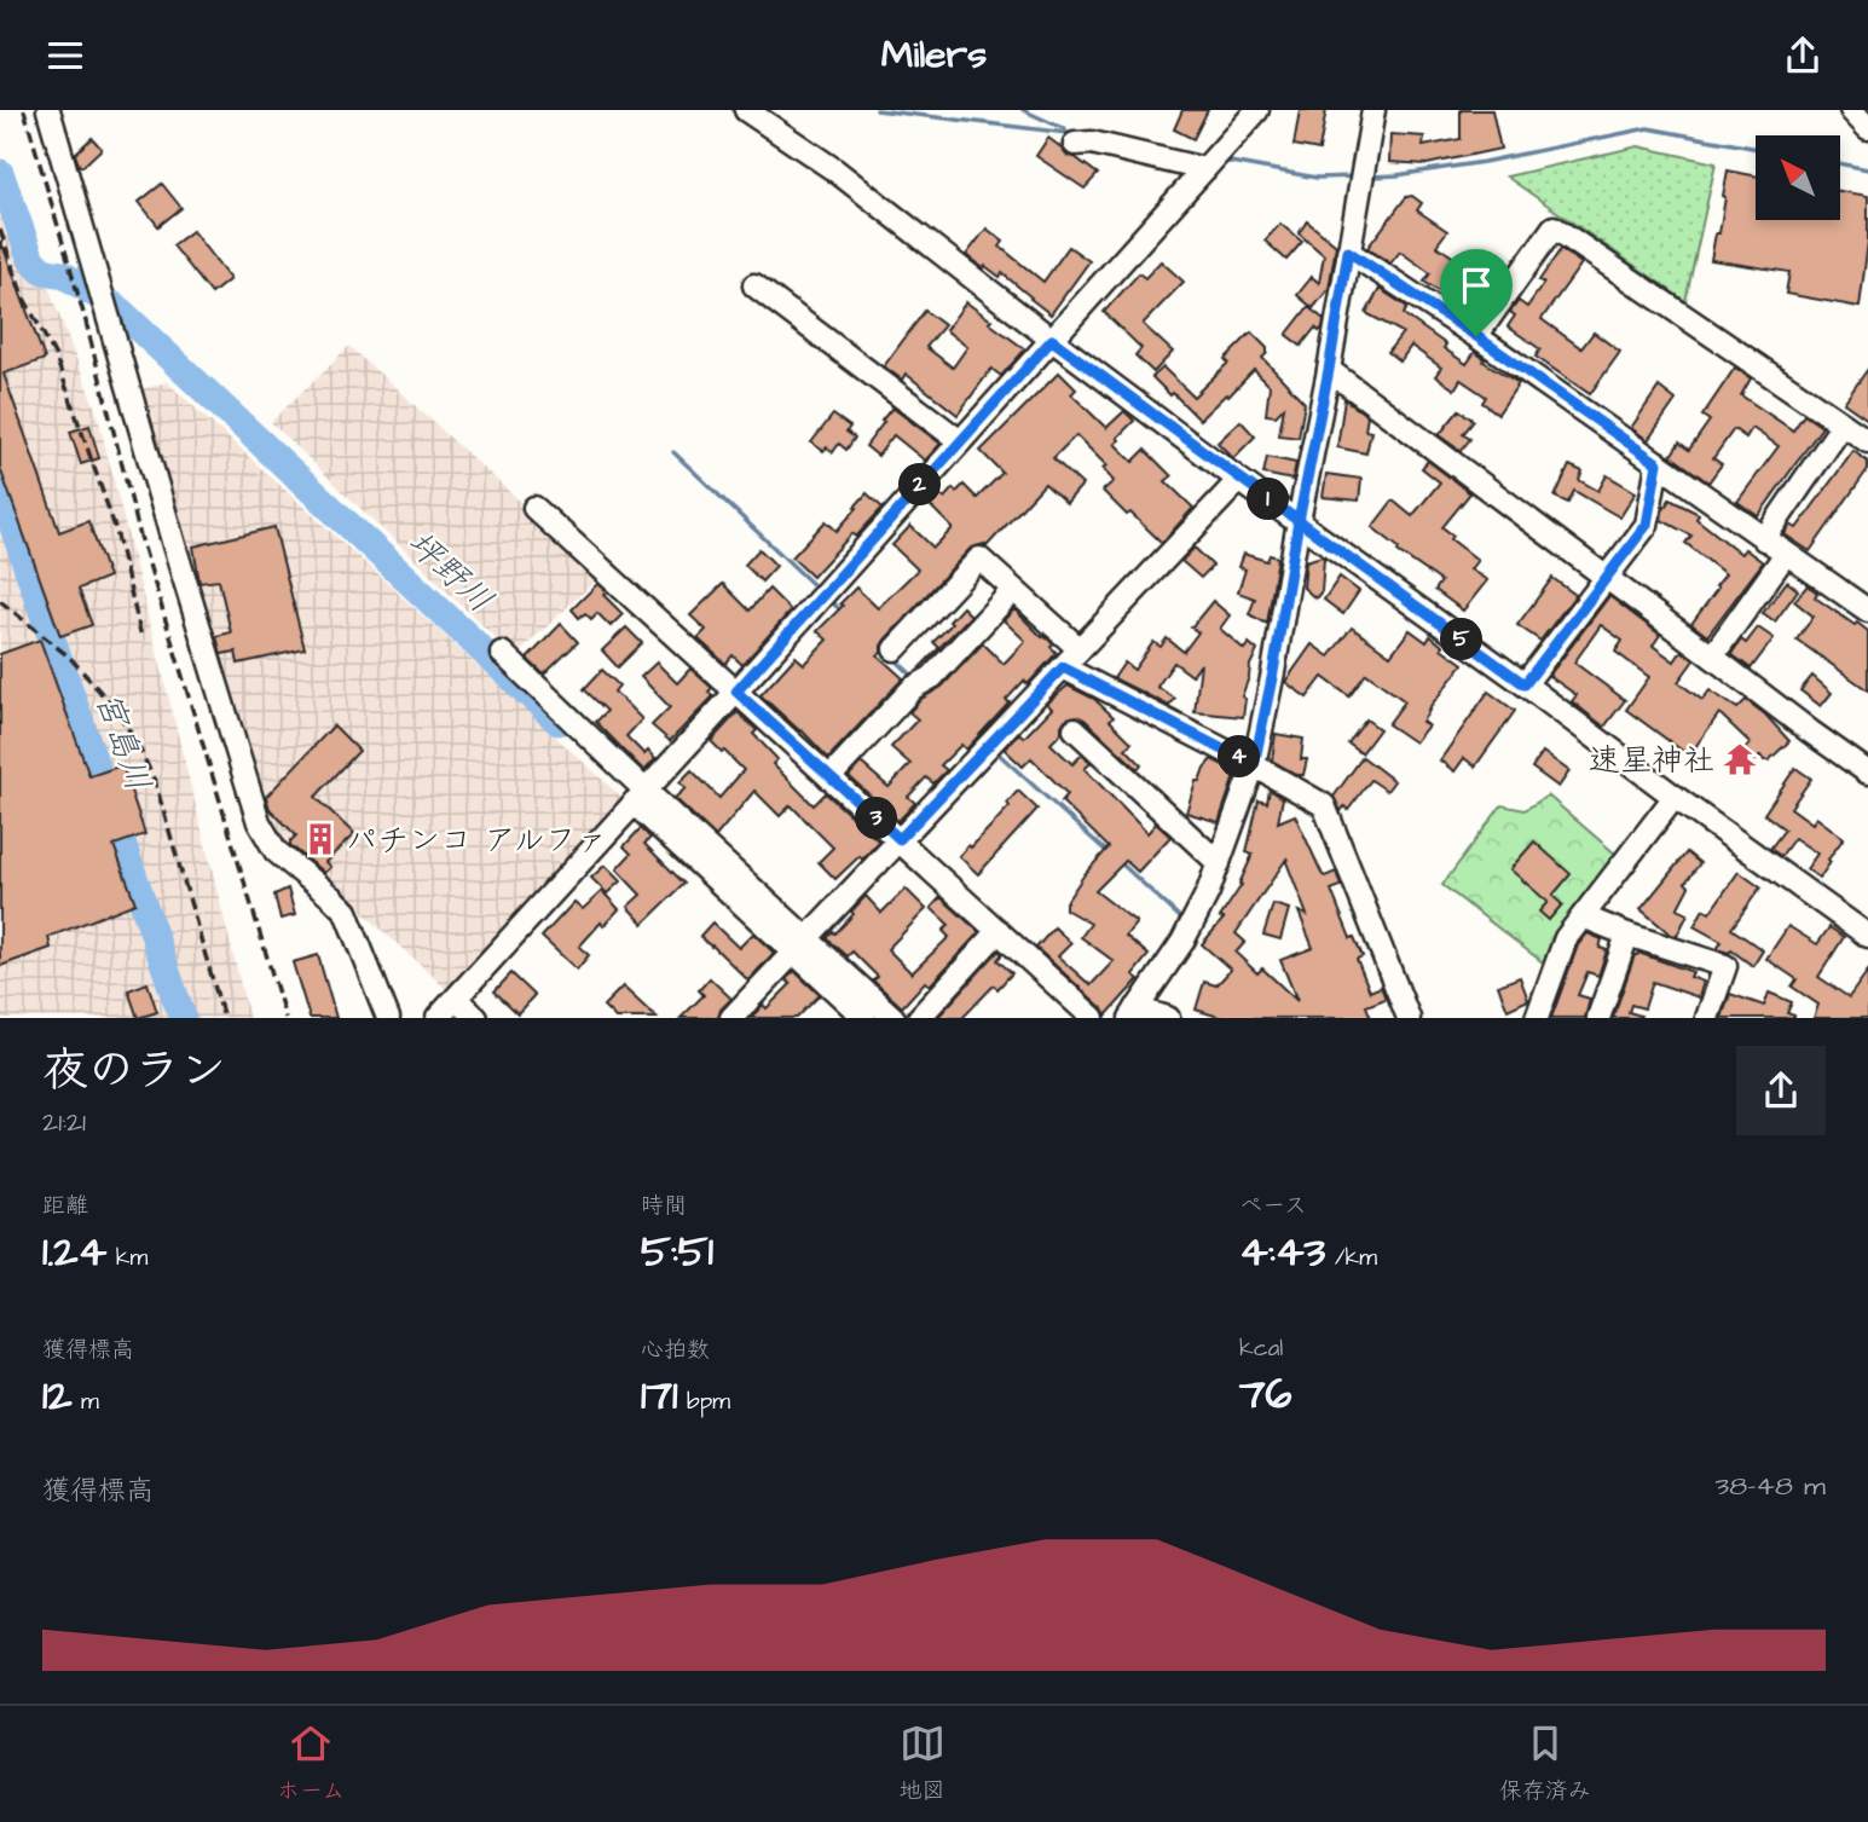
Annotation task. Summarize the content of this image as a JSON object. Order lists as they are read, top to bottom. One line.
{"water":["坪野川","宮島川"],"places":{"temple":["速星神社"],"building":["パチンコ アルファ"]},"north":"top left","page":{"header":"Milers","pins":["2","1","5","4","3"],"heading":["夜のラン","21:21"],"stats":[["距離","1.24 km"],["時間","5:51"],["ペース","4:43 /km"],["獲得標高","12 m"],["心拍数","171 bpm"],["kcal","76"]],"chart":["獲得標高","38–48 m"],"tabs":["ホーム","地図","保存済み"]}}
